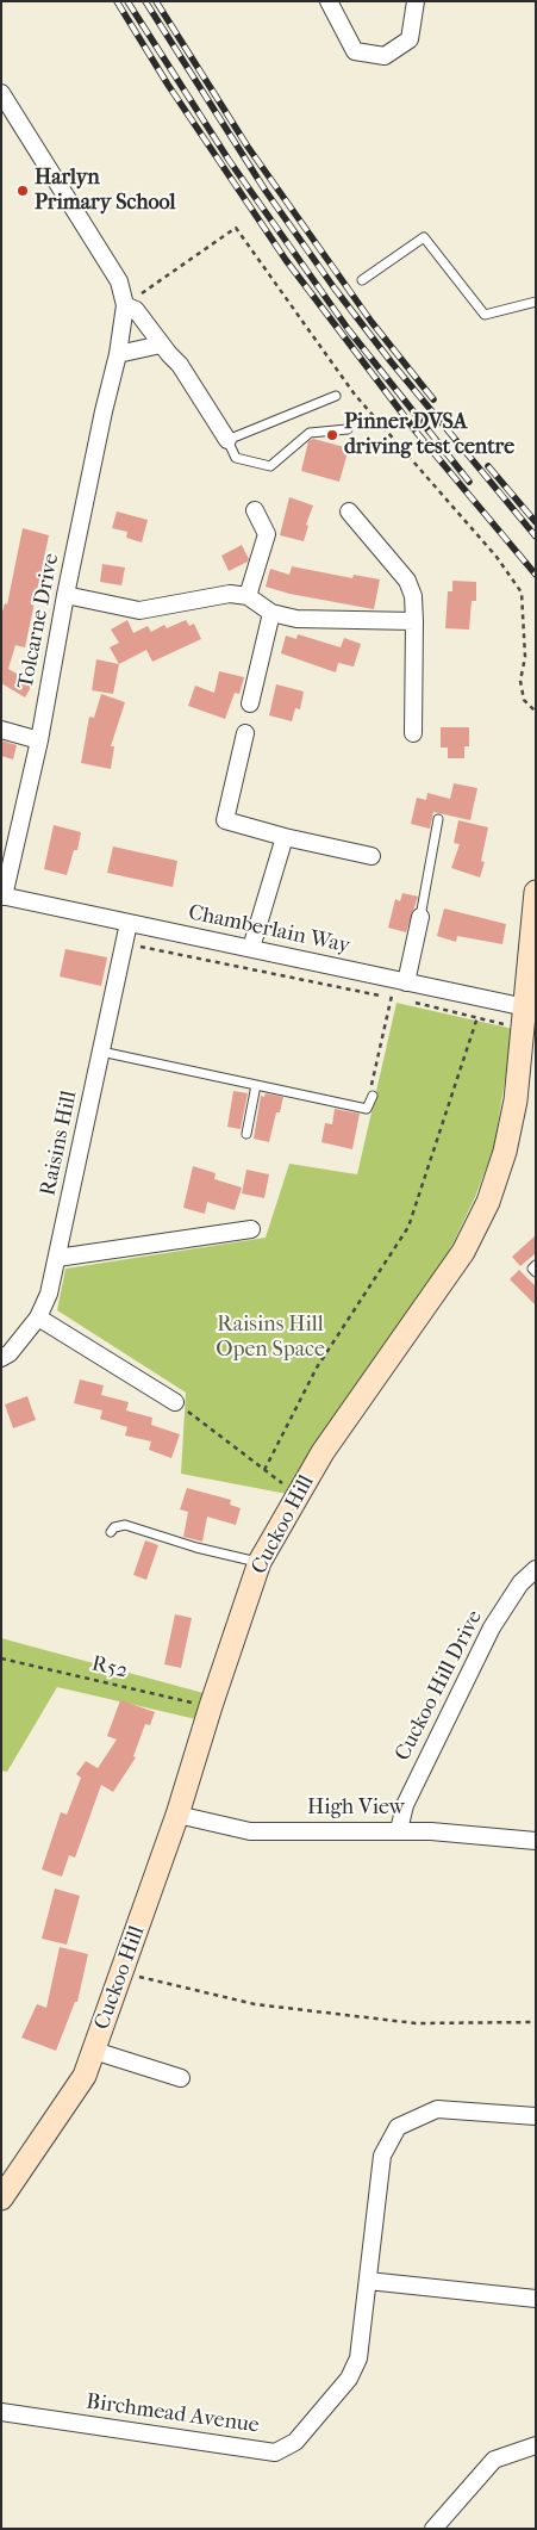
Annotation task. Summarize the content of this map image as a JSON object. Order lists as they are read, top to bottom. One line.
{"streets":{"main road":["Cuckoo Hill"],"street":["Tolcarne Drive","Chamberlain Way","Raisins Hill","Cuckoo Hill Drive","High View","Birchmead Avenue"],"path":["R52"]},"crossings":[["Tolcarne Drive","Chamberlain Way"],["Chamberlain Way","Raisins Hill"],["Chamberlain Way","Cuckoo Hill"],["Cuckoo Hill","R52"],["Cuckoo Hill","High View"],["Cuckoo Hill Drive","High View"]],"parks":["Raisins Hill Open Space"],"places":["Harlyn Primary School","Pinner DVSA driving test centre"]}
